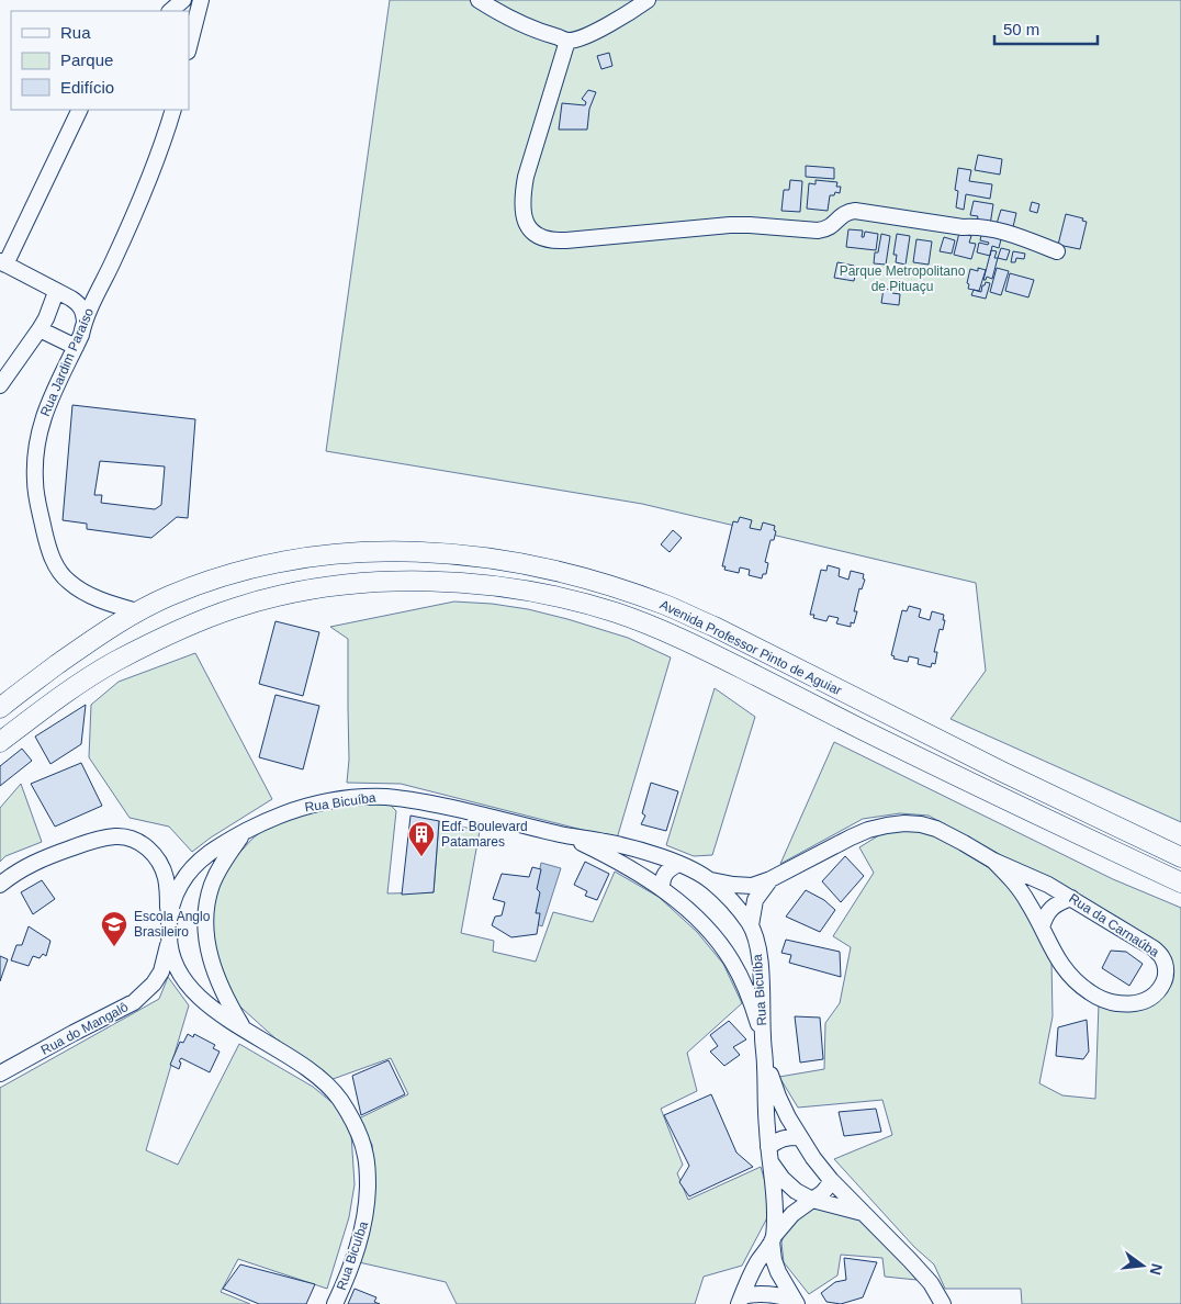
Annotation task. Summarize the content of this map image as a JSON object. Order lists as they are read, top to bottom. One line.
{"streets":{"main road":["Avenida Professor Pinto de Aguiar"],"street":["Rua Jardim Paraíso","Rua Bicuíba","Rua da Carnaúba","Rua do Mangalô"]},"crossings":[["Rua Jardim Paraíso","Avenida Professor Pinto de Aguiar"],["Rua Bicuíba","Rua da Carnaúba"],["Rua Bicuíba","Rua do Mangalô"]],"parks":["Parque Metropolitano de Pituaçu"],"places":{"building":["Edf. Boulevard Patamares"],"school or university":["Escola Anglo Brasileiro"]},"legend":["Rua","Parque","Edifício"],"scale_bar":"50 m","north":"right"}
